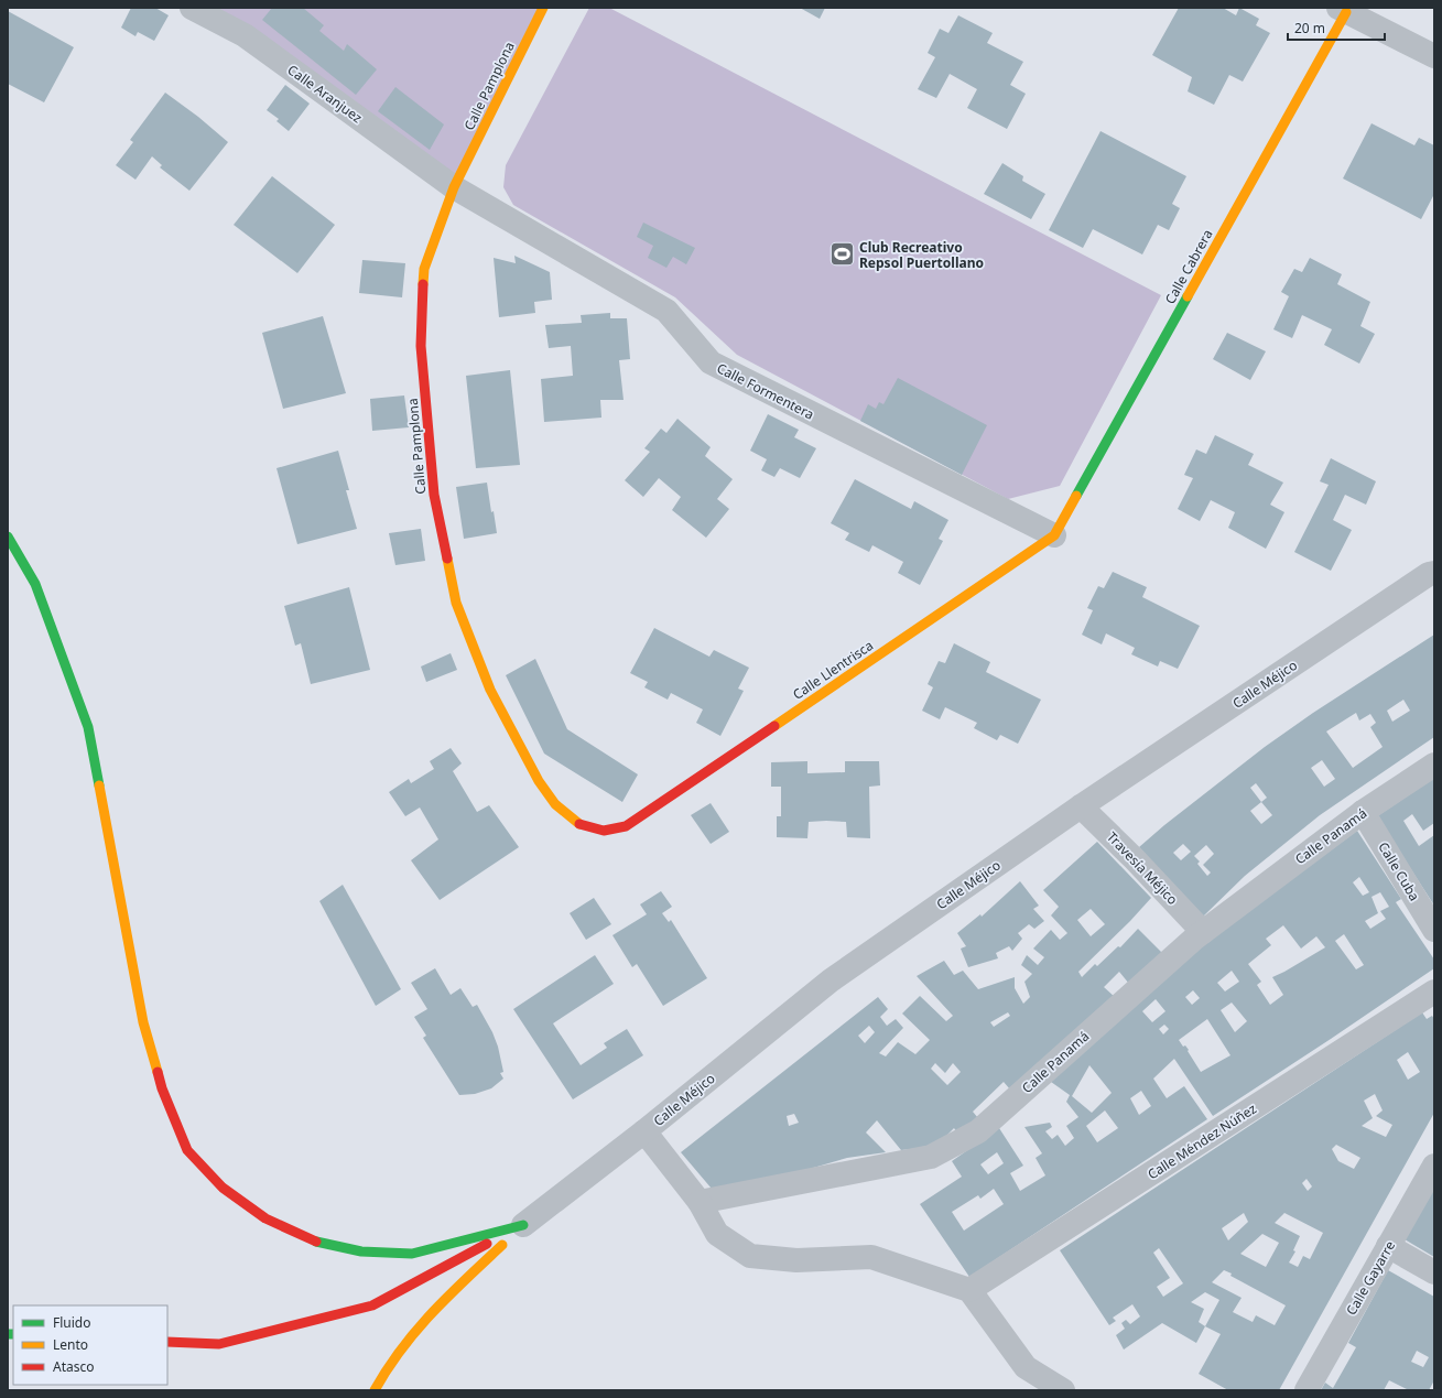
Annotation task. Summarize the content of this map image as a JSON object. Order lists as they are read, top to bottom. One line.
{"streets":{"street":["Calle Pamplona","Calle Aranjuez","Calle Cabrera","Calle Formentera","Calle Llentrisca","Calle Méjico","Calle Panamá","Travesía Méjico","Calle Cuba","Calle Méndez Núñez","Calle Gayarre"]},"crossings":[["Calle Pamplona","Calle Aranjuez"],["Calle Pamplona","Calle Formentera"],["Calle Pamplona","Calle Llentrisca"],["Calle Aranjuez","Calle Formentera"],["Calle Cabrera","Calle Formentera"],["Calle Cabrera","Calle Llentrisca"],["Calle Formentera","Calle Llentrisca"],["Calle Méjico","Travesía Méjico"],["Calle Panamá","Travesía Méjico"],["Calle Panamá","Calle Cuba"]],"places":{"sports":["Club Recreativo Repsol Puertollano"]},"legend":["Fluido","Lento","Atasco"],"scale_bar":"20 m"}
